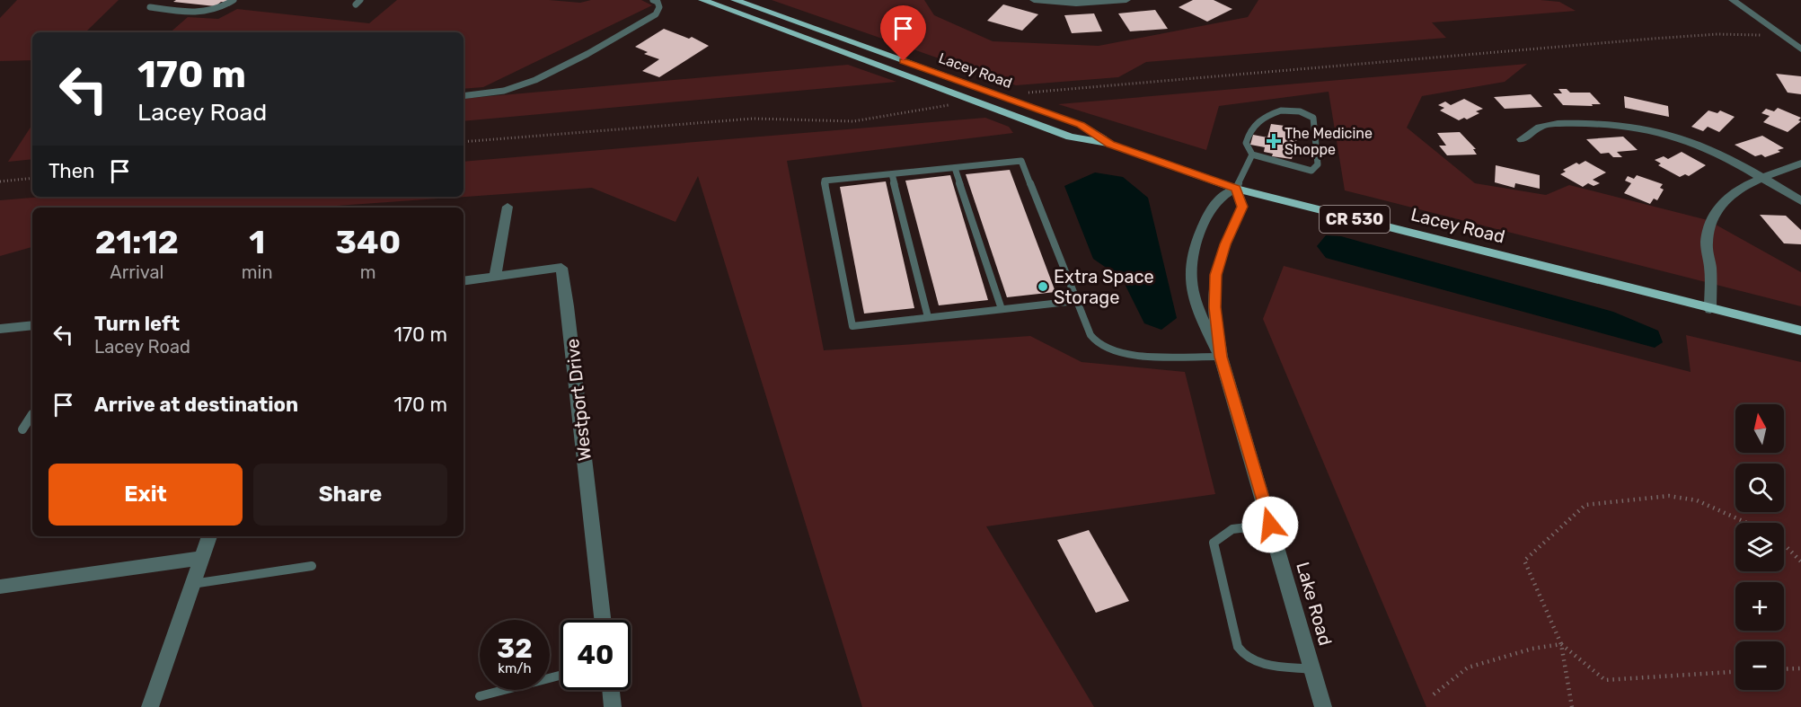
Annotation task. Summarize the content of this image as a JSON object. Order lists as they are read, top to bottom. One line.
{"streets":{"main road":["Lacey Road","CR 530"],"street":["Westport Drive","Lake Road"]},"crossings":[["Lacey Road","Lake Road"]],"places":{"health":["The Medicine Shoppe"],"other":["Extra Space Storage"]},"north":"top","page":{"turn":["170 m","Lacey Road"],"then":"Then","eta":["21:12","Arrival","1","min","340","m"],"list":[{"name":"Turn left","note":"Lacey Road","value":"170 m"},{"name":"Arrive at destination","value":"170 m"}],"map_buttons":["+","−"],"buttons":["Exit","Share"],"speed":"32 km/h","limit":"40"}}
